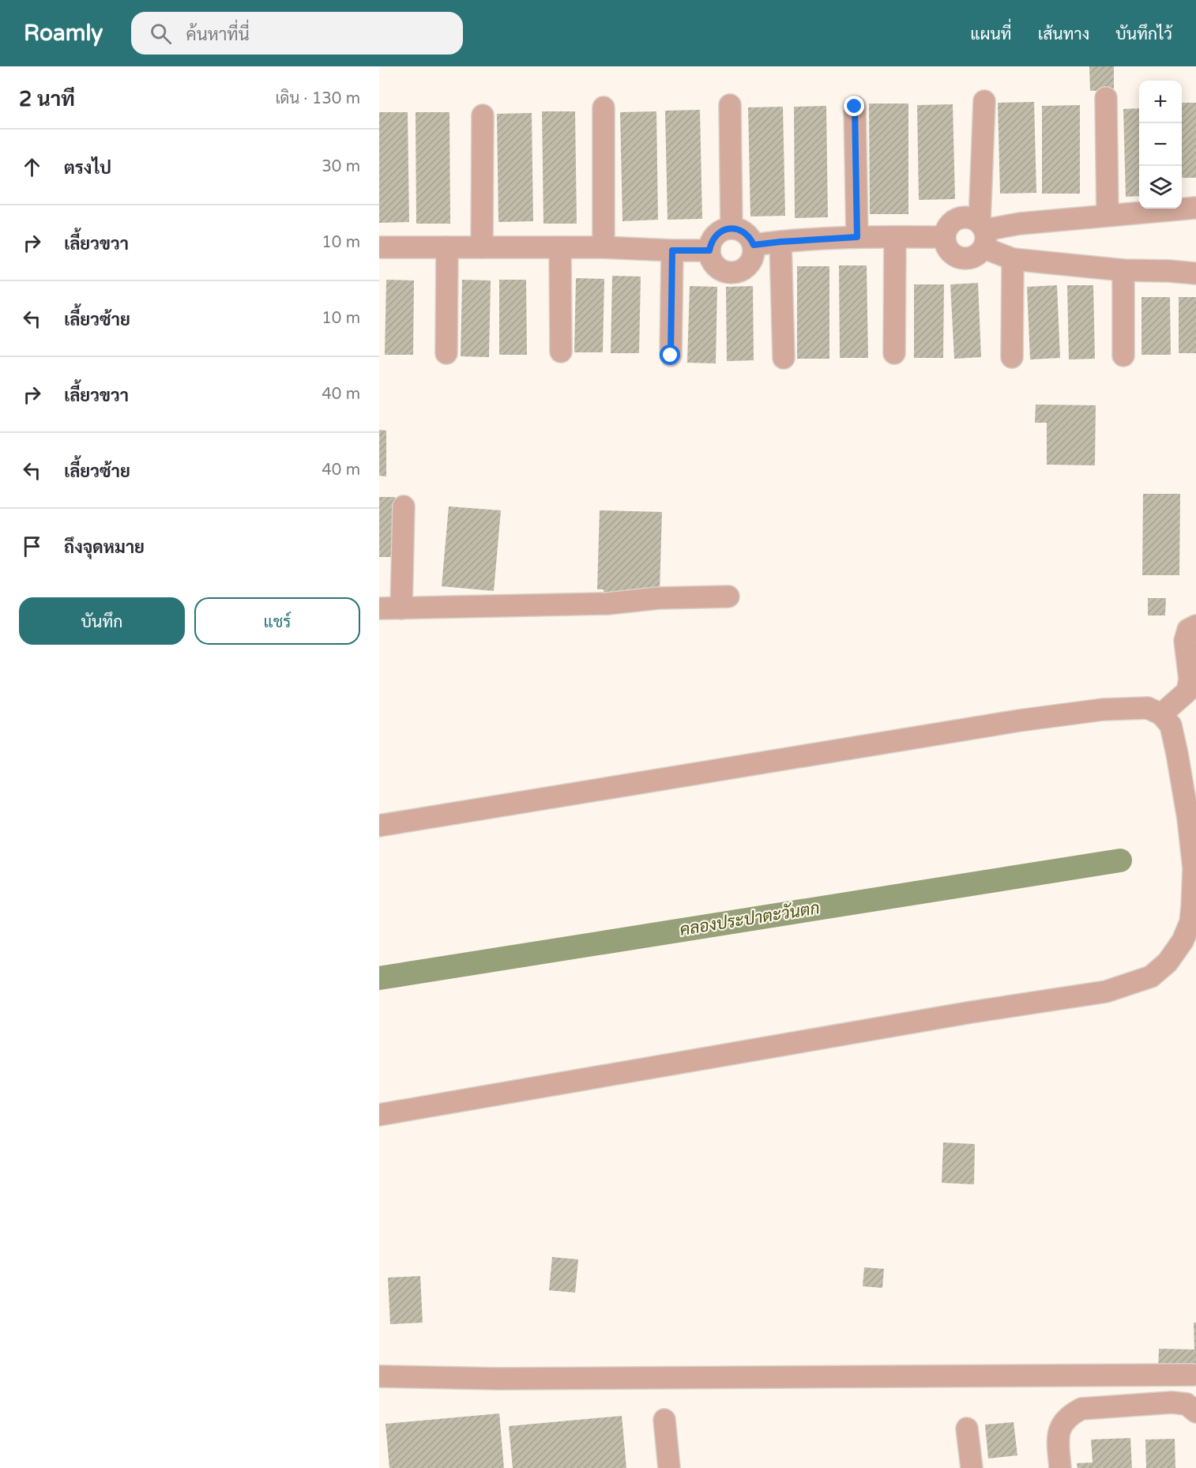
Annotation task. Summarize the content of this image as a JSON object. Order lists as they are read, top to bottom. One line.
{"water":["คลองประปาตะวันตก"],"page":{"header":"Roamly","search":"ค้นหาที่นี่","nav":["แผนที่","เส้นทาง","บันทึกไว้"],"heading":["2 นาที","เดิน · 130 m"],"map_buttons":["+","−"],"list":[["ตรงไป","30 m"],["เลี้ยวขวา","10 m"],["เลี้ยวซ้าย","10 m"],["เลี้ยวขวา","40 m"],["เลี้ยวซ้าย","40 m"],"ถึงจุดหมาย"],"buttons":["บันทึก","แชร์"]}}
